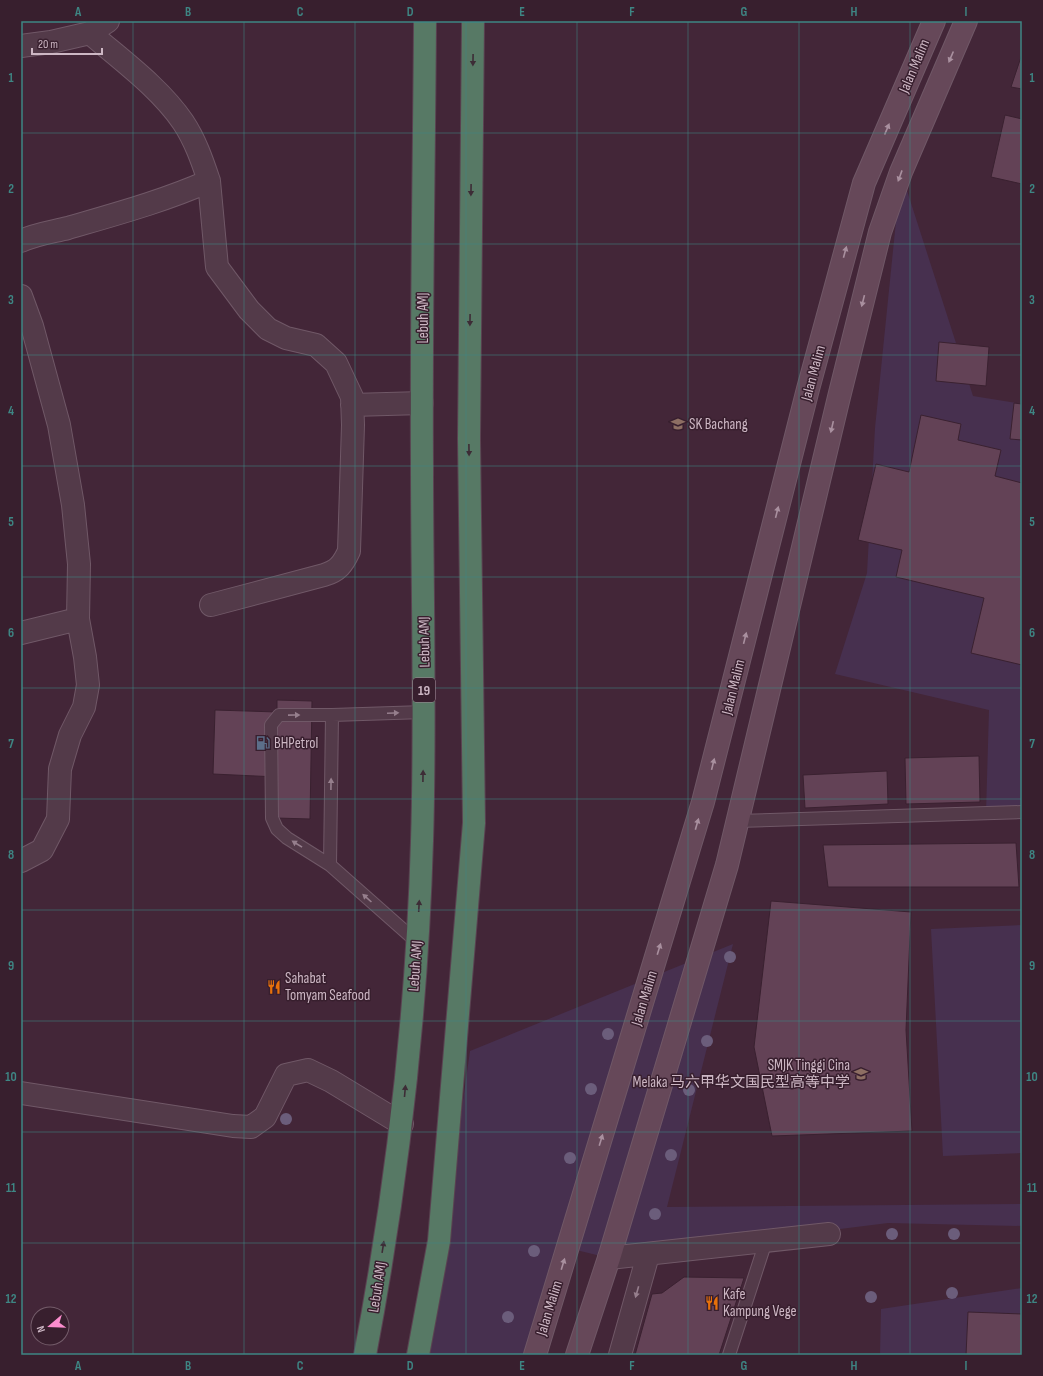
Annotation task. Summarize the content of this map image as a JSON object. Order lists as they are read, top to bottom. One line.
{"streets":{"highway":["Lebuh AMJ","19"],"main road":["Jalan Malim"]},"places":{"school or university":["SK Bachang","SMJK Tinggi Cina Melaka 马六甲华文国民型高等中学"],"fuel station":["BHPetrol"],"restaurant":["Sahabat Tomyam Seafood","Kafe Kampung Vege"]},"scale_bar":"20 m","north":"left","grid":{"columns":["A","B","C","D","E","F","G","H","I"],"rows":["1","2","3","4","5","6","7","8","9","10","11","12"]}}
